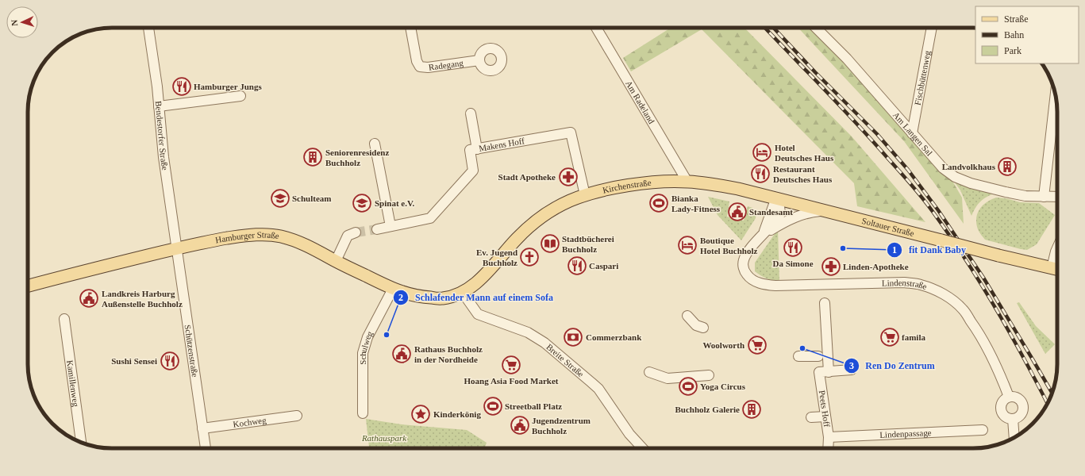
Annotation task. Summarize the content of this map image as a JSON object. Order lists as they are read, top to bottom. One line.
{"streets":{"main road":["Kirchenstraße","Soltauer Straße","Hamburger Straße"],"street":["Radegang","Fischbüttenweg","Am Radeland","Am Langen Sal","Bendestorfer Straße","Makens Hoff","Lindenstraße","Schulweg","Schützenstraße","Breite Straße","Kamillenweg","Peets Hoff","Kochweg","Lindenpassage"]},"crossings":[["Fischbüttenweg","Am Langen Sal"],["Am Radeland","Kirchenstraße"],["Bendestorfer Straße","Hamburger Straße"],["Bendestorfer Straße","Schützenstraße"],["Makens Hoff","Kirchenstraße"],["Kirchenstraße","Soltauer Straße"],["Kirchenstraße","Hamburger Straße"],["Kirchenstraße","Breite Straße"],["Hamburger Straße","Schulweg"],["Hamburger Straße","Schützenstraße"],["Hamburger Straße","Breite Straße"],["Schützenstraße","Kochweg"],["Peets Hoff","Lindenpassage"]],"parks":["Rathauspark"],"places":{"restaurant":["Hamburger Jungs","Restaurant Deutsches Haus","Da Simone","Caspari","Sushi Sensei"],"hotel":["Hotel Deutsches Haus","Boutique Hotel Buchholz"],"building":["Seniorenresidenz Buchholz","Landvolkhaus","Buchholz Galerie"],"pharmacy":["Stadt Apotheke","Linden-Apotheke"],"school or university":["Schulteam","Spinat e.V."],"sports":["Bianka Lady-Fitness","Yoga Circus","Streetball Platz"],"public building":["Standesamt","Landkreis Harburg Außenstelle Buchholz","Rathaus Buchholz in der Nordheide","Jugendzentrum Buchholz"],"library":["Stadtbücherei Buchholz"],"other":["fit Dank Baby","Schlafender Mann auf einem Sofa","Ren Do Zentrum"],"church":["Ev. Jugend Buchholz"],"bank":["Commerzbank"],"supermarket":["famila","Woolworth","Hoang Asia Food Market"],"place":["Kinderkönig"]},"legend":["Straße","Bahn","Park"],"north":"left"}
